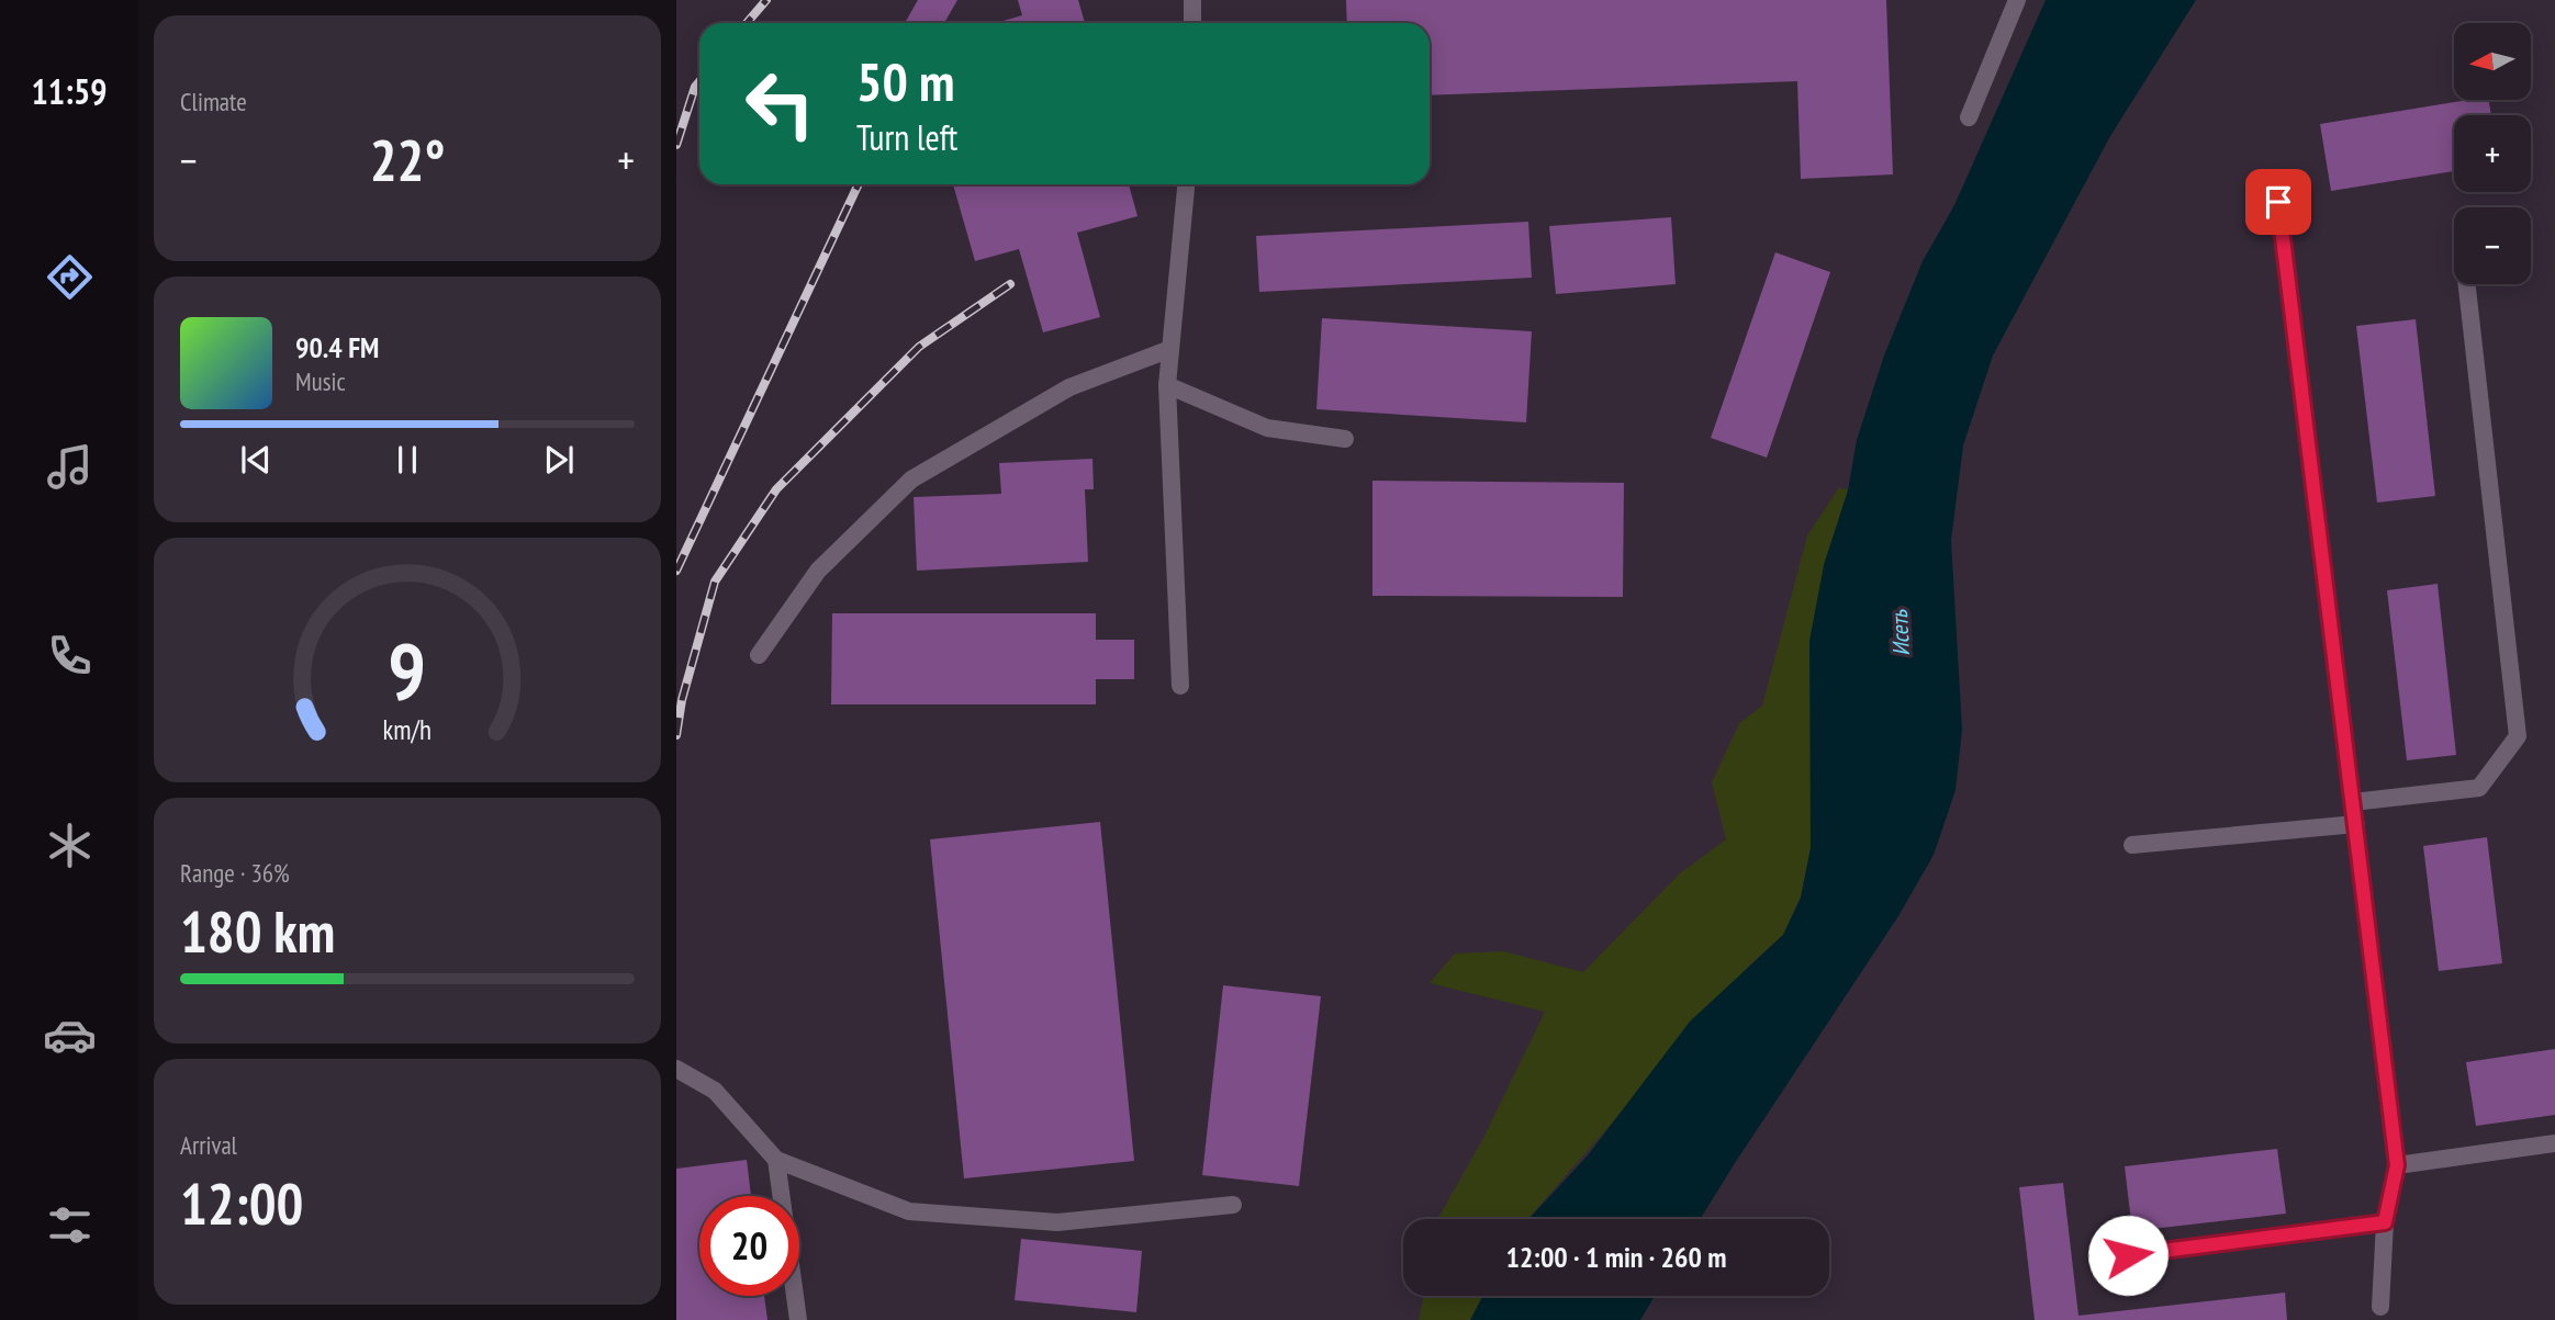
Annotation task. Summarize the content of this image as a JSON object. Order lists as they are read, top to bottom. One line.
{"water":["Исеть"],"north":"left","page":{"tabs":"11:59","tile":["Climate",["Range · 36%","180 km"],["Arrival","12:00"]],"map_buttons":["+","−"],"turn":["50 m","Turn left"],"heat":["−","22°","+"],"song":["90.4 FM","Music"],"limit":"20","trip":"12:00 · 1 min · 260 m","gauge":["9","km/h"]}}
